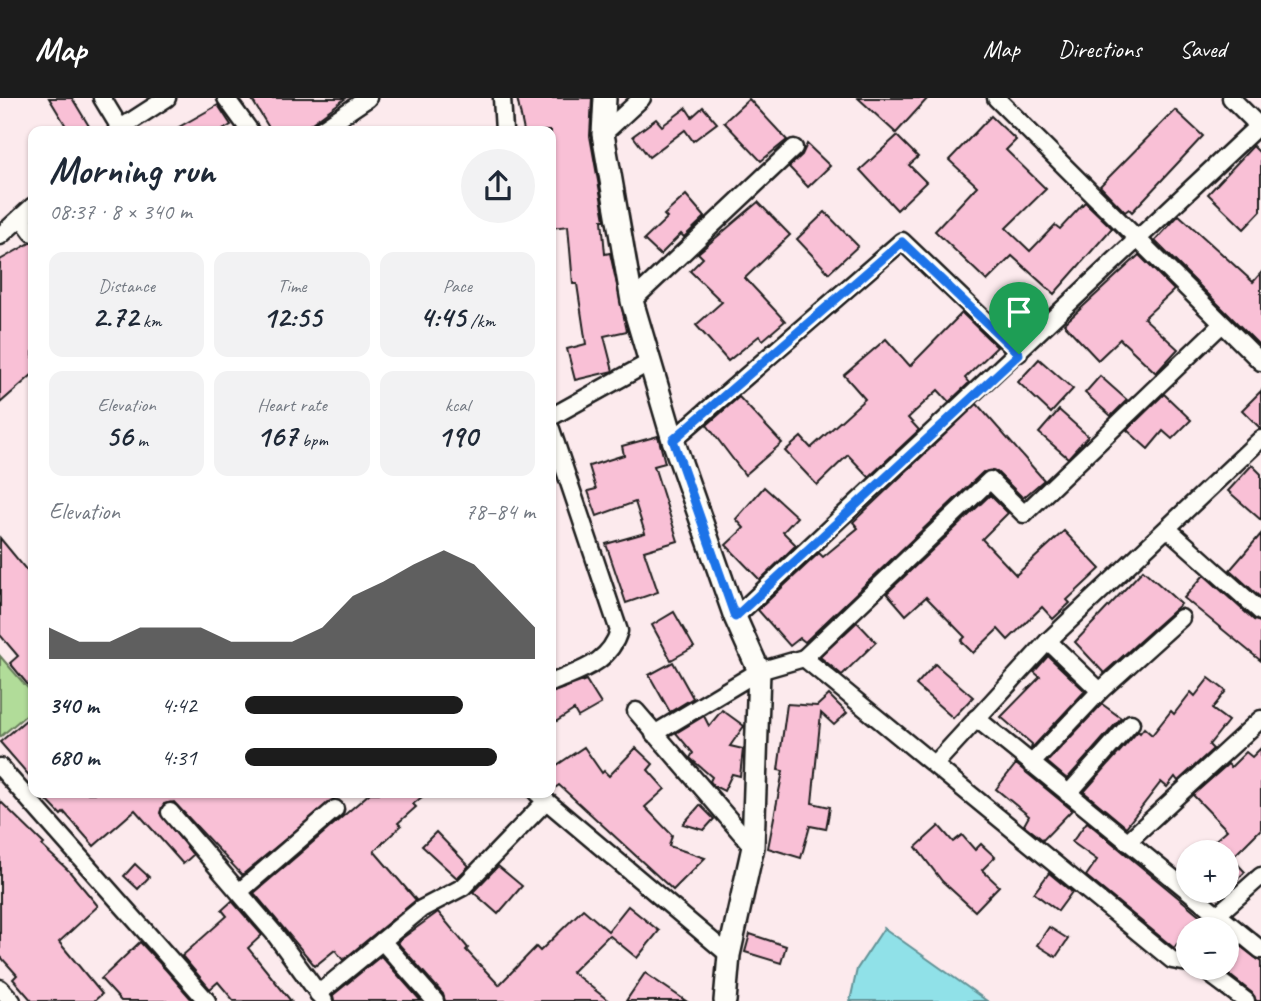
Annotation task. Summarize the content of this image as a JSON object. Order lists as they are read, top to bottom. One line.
{"page":{"header":"Map","nav":["Map","Directions","Saved"],"heading":["Morning run","08:37 · 8 × 340 m"],"stats":[["Distance","2.72 km"],["Time","12:55"],["Pace","4:45 /km"],["Elevation","56 m"],["Heart rate","167 bpm"],["kcal","190"]],"chart":["Elevation","78–84 m"],"list":[{"name":"340 m","note":"4:42"},{"name":"680 m","note":"4:31"}],"map_buttons":["+","−"]}}
